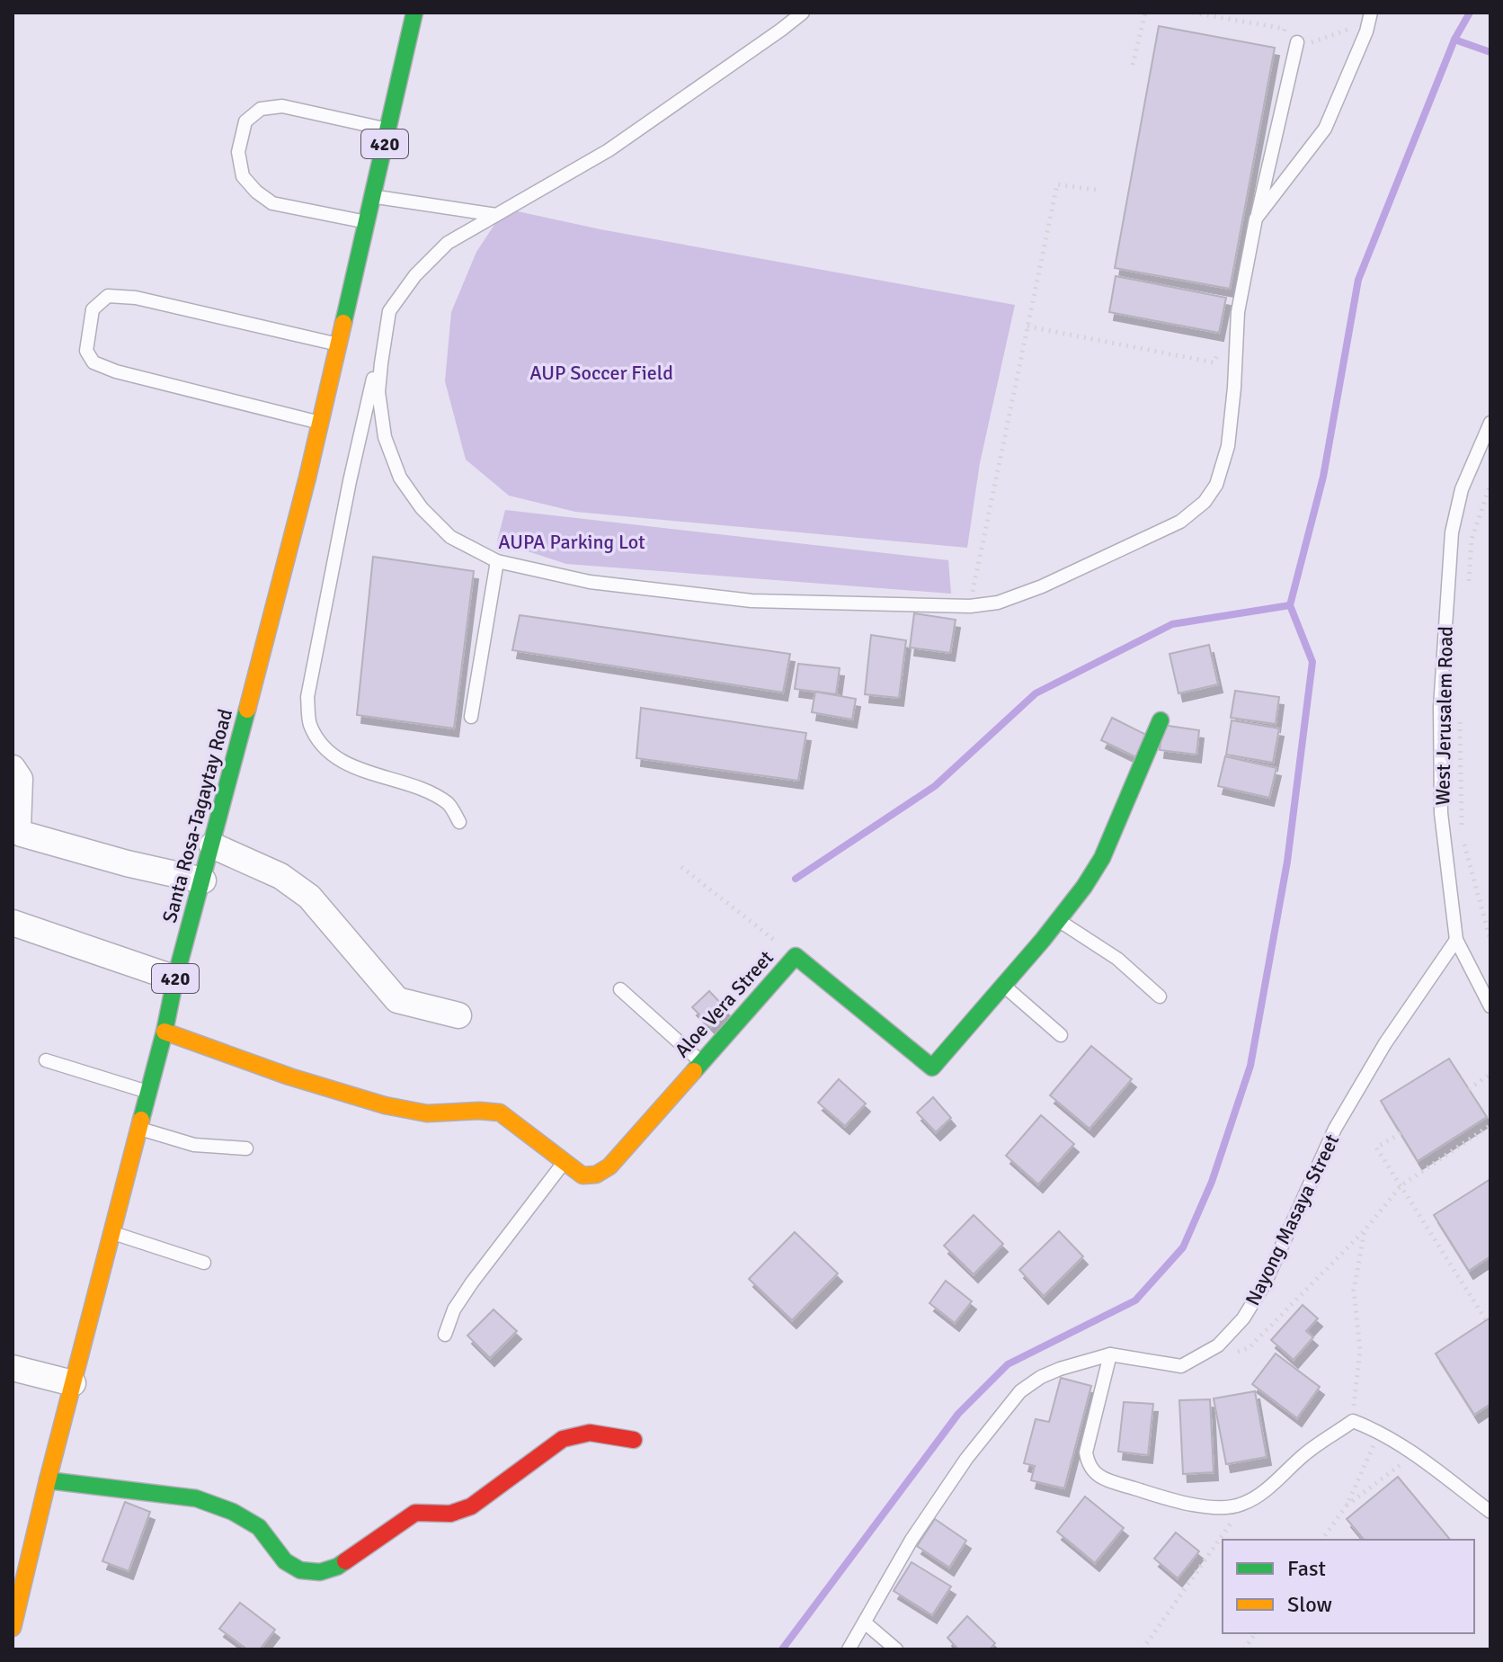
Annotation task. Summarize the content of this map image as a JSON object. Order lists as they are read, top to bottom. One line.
{"streets":{"street":["420","Santa Rosa-Tagaytay Road","Aloe Vera Street"],"lane":["West Jerusalem Road","Nayong Masaya Street"]},"crossings":[["West Jerusalem Road","Nayong Masaya Street"],["Santa Rosa-Tagaytay Road","Aloe Vera Street"]],"parks":["AUP Soccer Field","AUPA Parking Lot"],"legend":["Fast","Slow"]}
